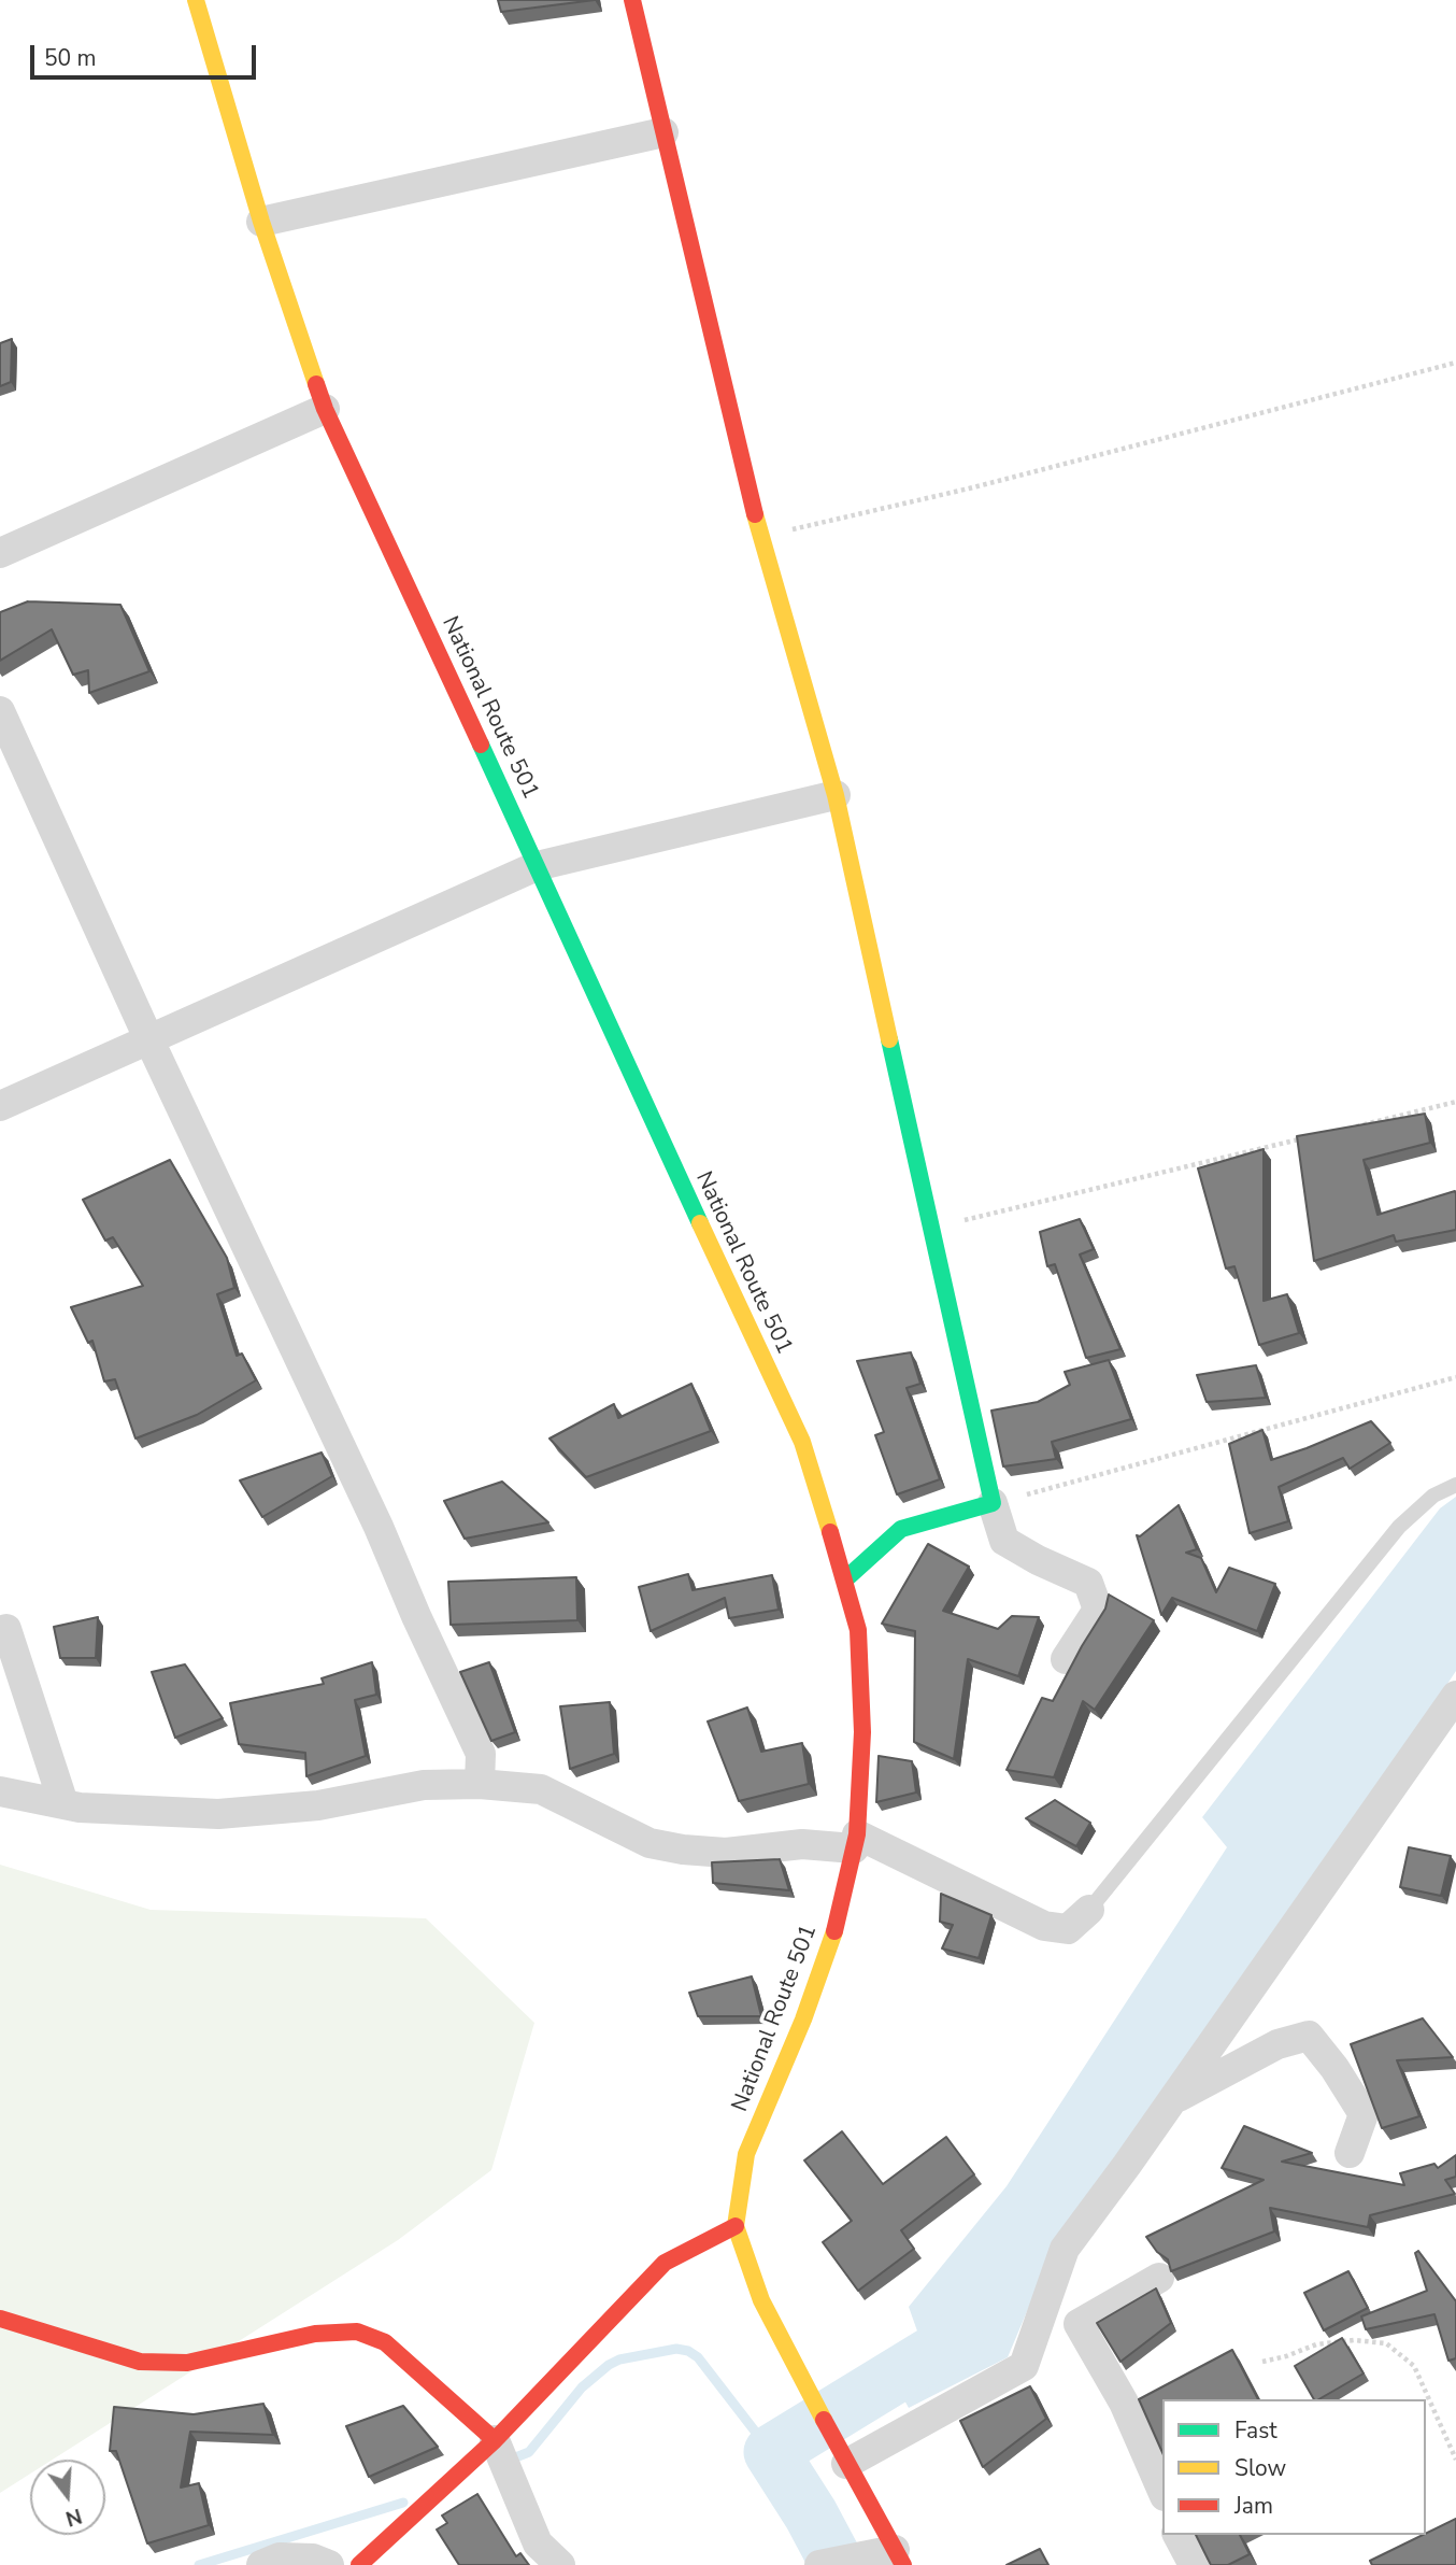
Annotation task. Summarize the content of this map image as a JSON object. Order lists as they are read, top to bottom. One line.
{"streets":{"main road":["National Route 501"]},"legend":["Fast","Slow","Jam"],"scale_bar":"50 m","north":"bottom"}
